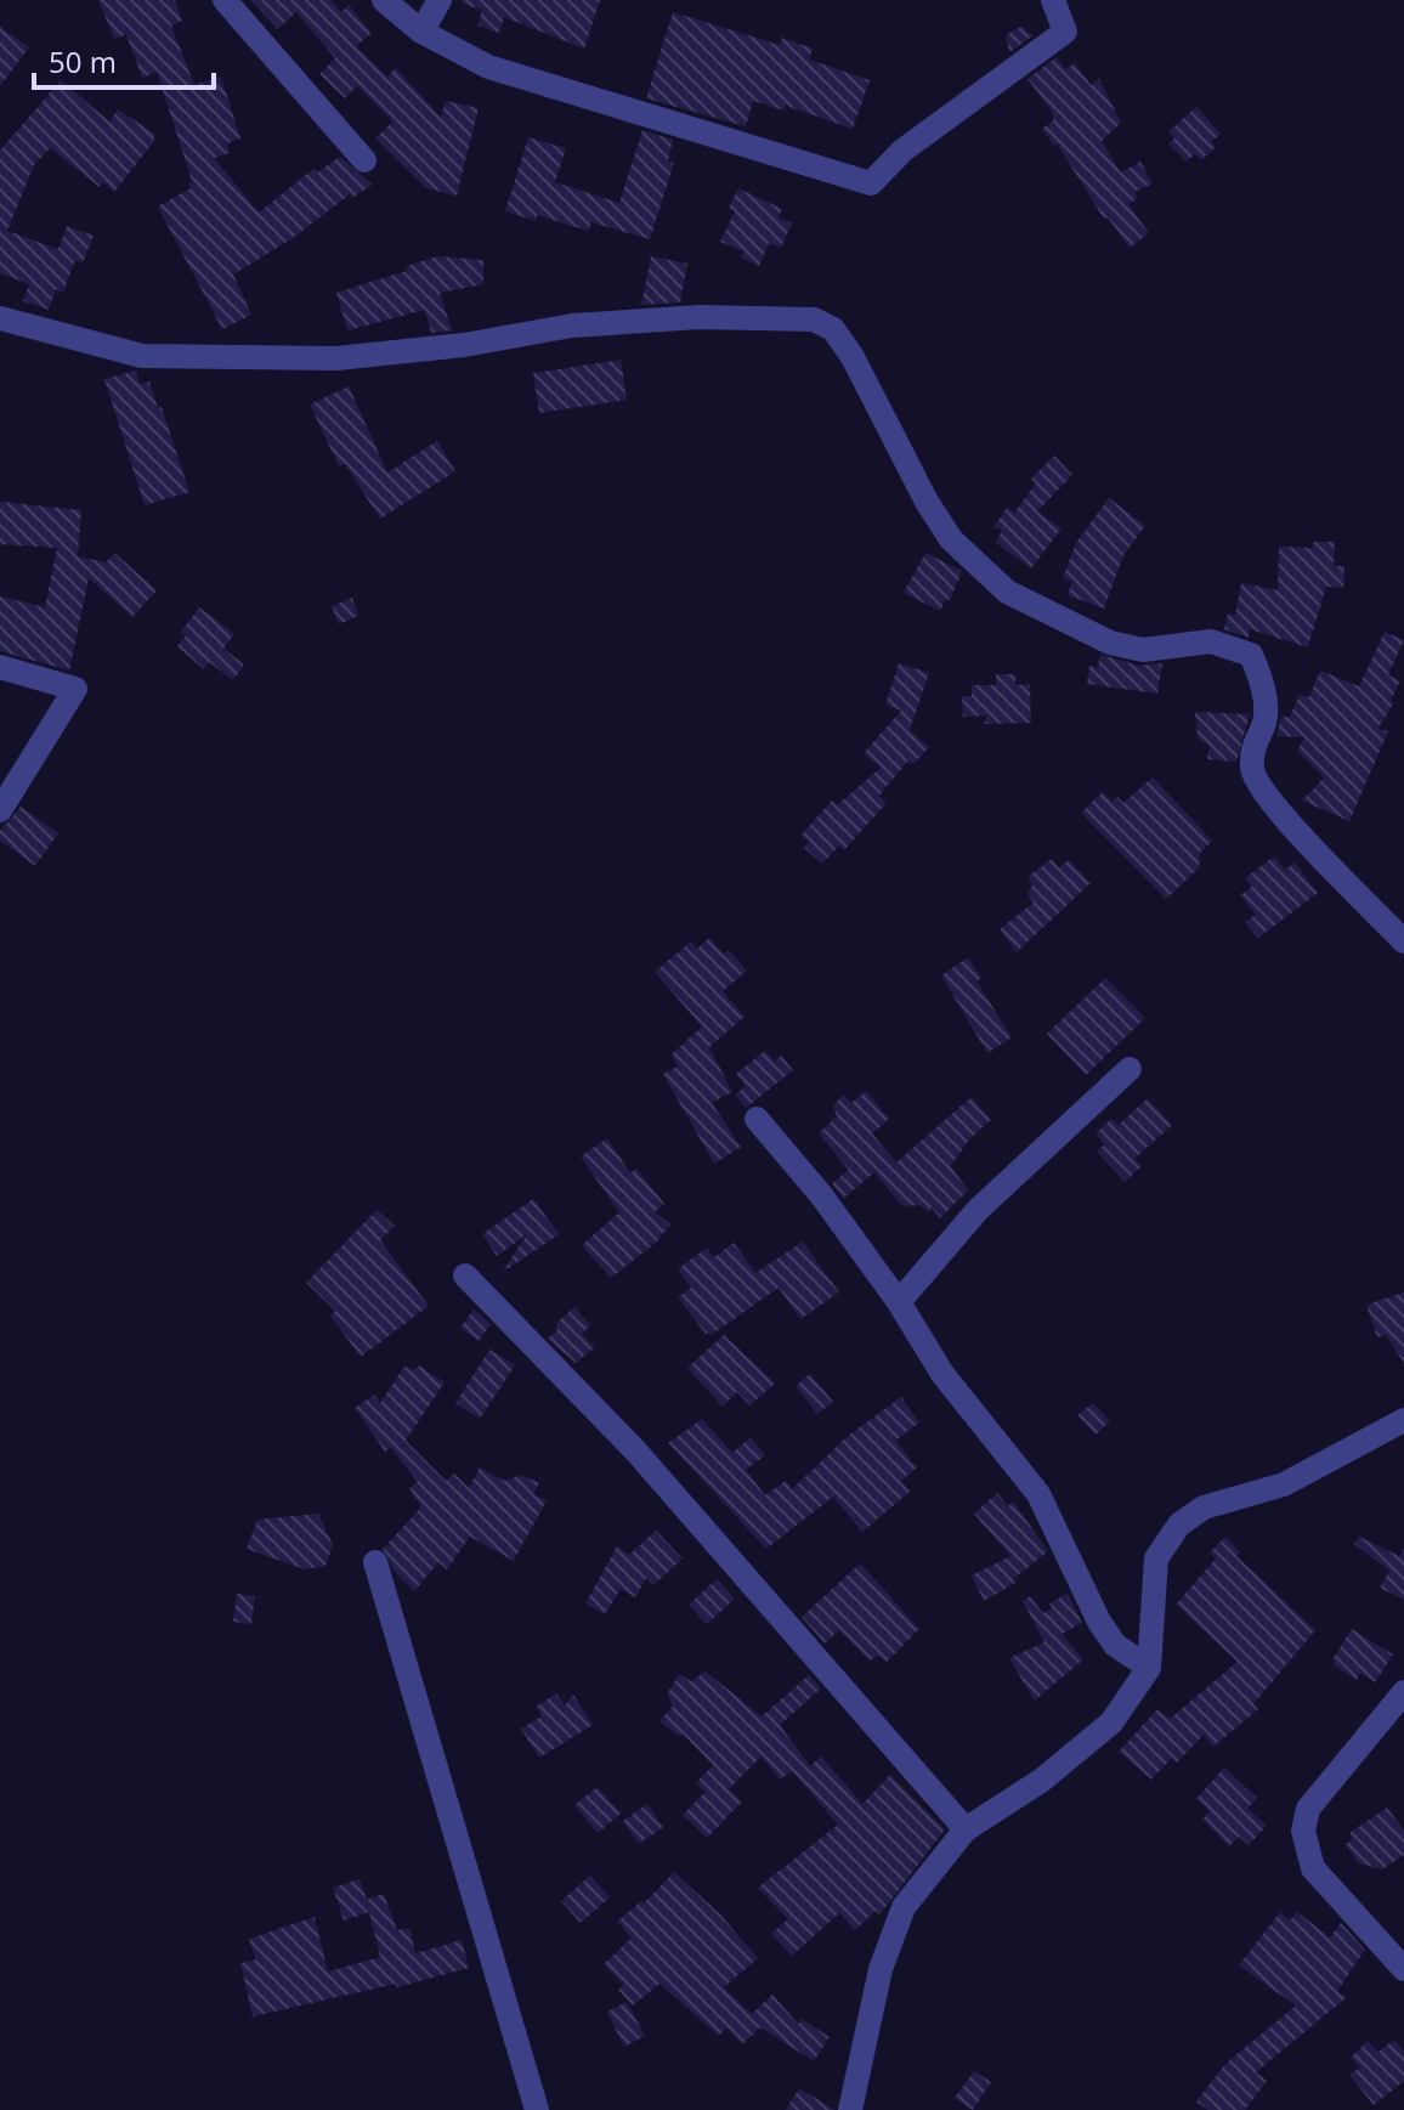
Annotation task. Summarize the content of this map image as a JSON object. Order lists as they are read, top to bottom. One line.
{"scale_bar":"50 m"}
